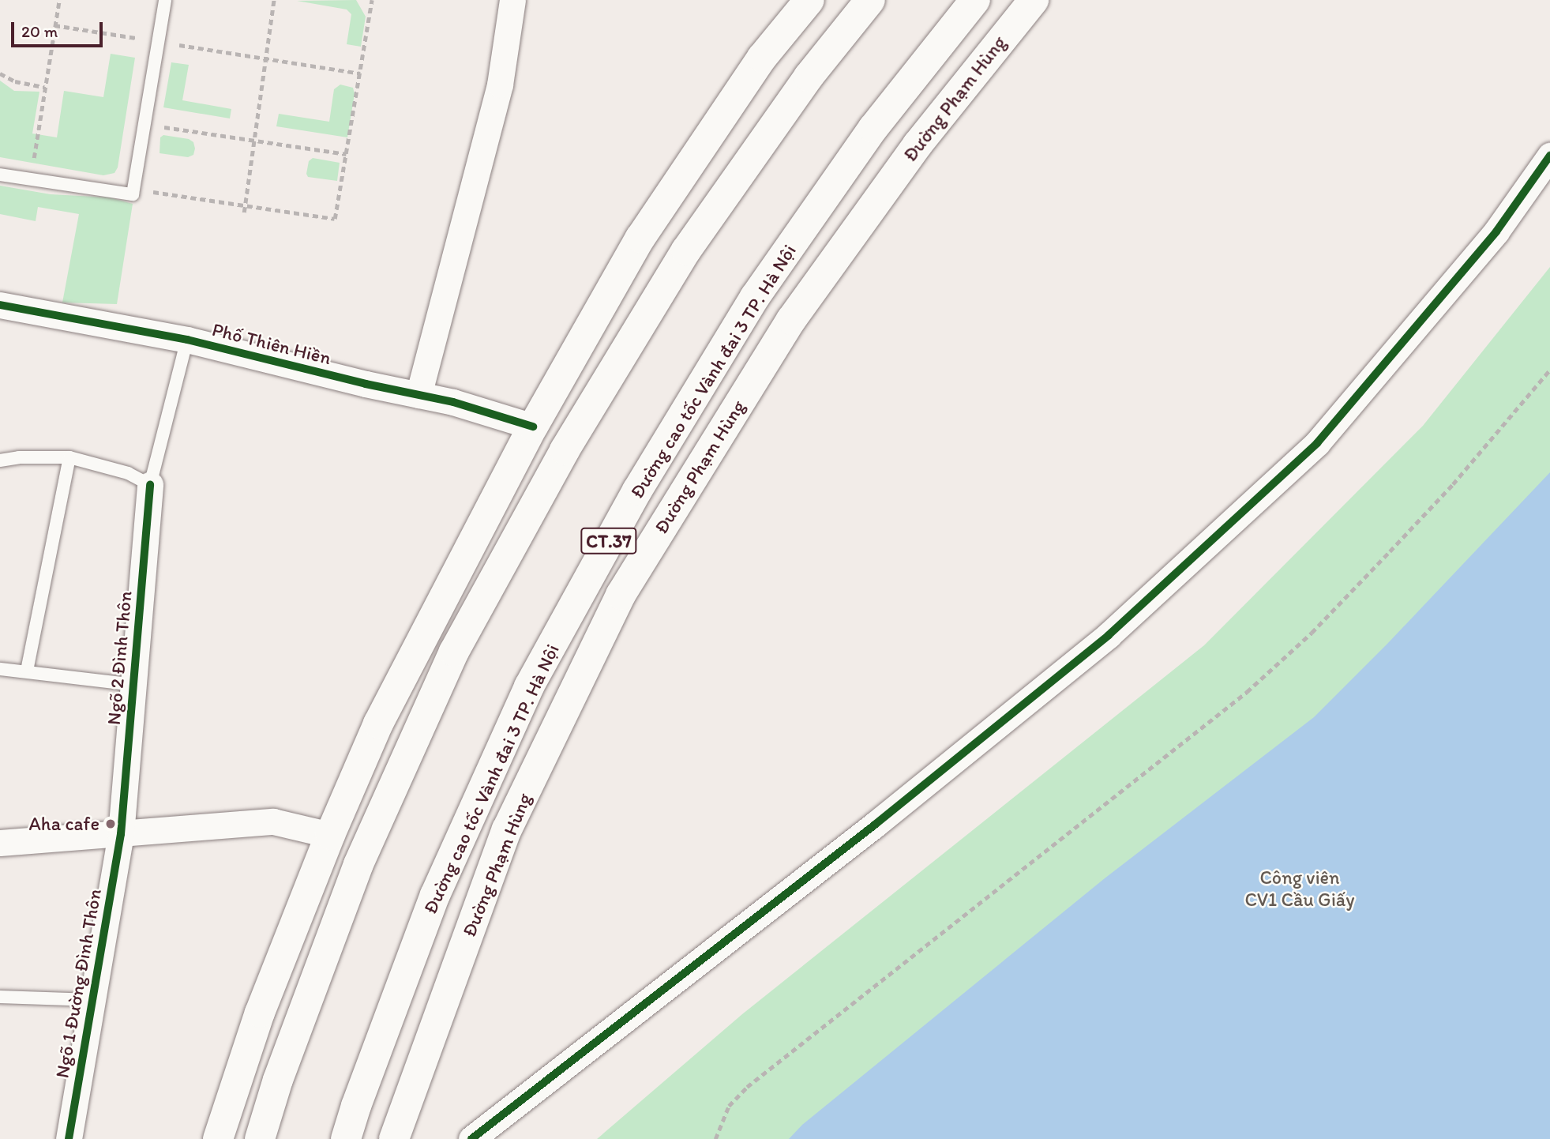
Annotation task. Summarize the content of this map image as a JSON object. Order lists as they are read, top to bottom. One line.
{"streets":{"main road":["Đường Phạm Hùng","Đường cao tốc Vành đai 3 TP. Hà Nội","CT.37"],"street":["Phố Thiên Hiền","Ngõ 2 Đình Thôn","Ngõ 1 Đường Đình Thôn"]},"crossings":[["Ngõ 2 Đình Thôn","Ngõ 1 Đường Đình Thôn"]],"parks":["Công viên CV1 Cầu Giấy"],"places":["Aha cafe"],"scale_bar":"20 m"}
